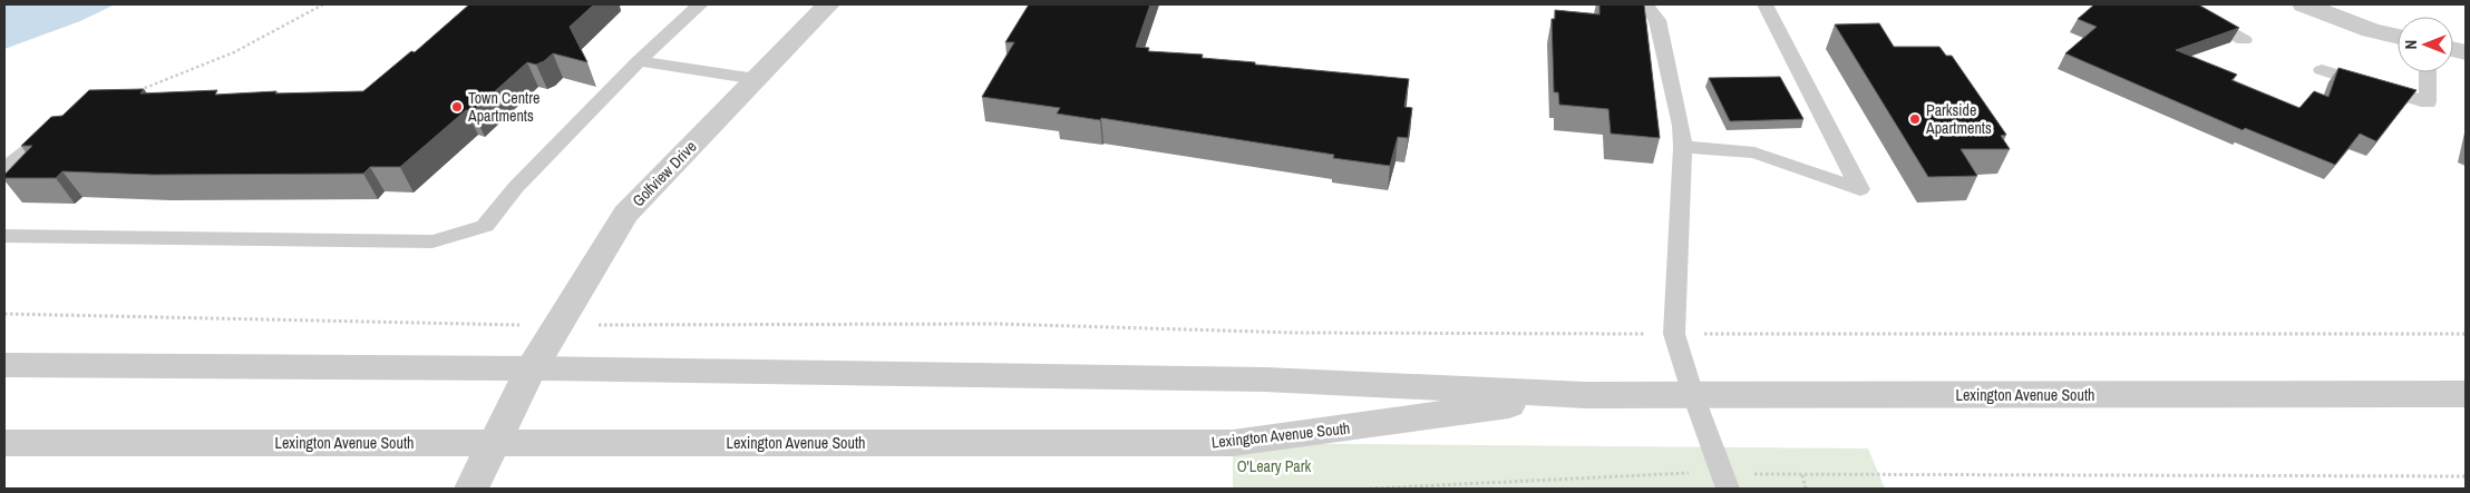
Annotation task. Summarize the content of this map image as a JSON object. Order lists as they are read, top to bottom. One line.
{"streets":{"street":["Golfview Drive","Lexington Avenue South"]},"crossings":[["Golfview Drive","Lexington Avenue South"]],"parks":["O'Leary Park"],"places":["Town Centre Apartments","Parkside Apartments"],"north":"left"}
